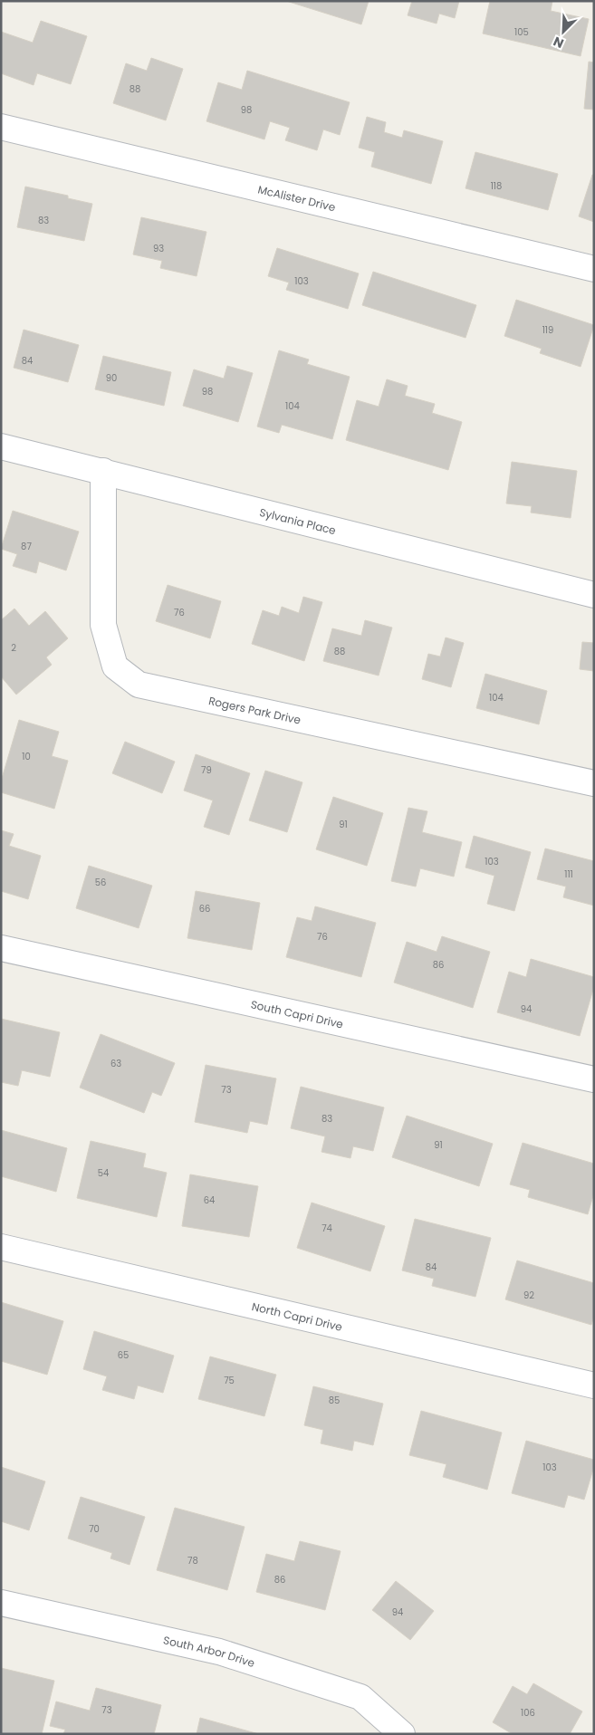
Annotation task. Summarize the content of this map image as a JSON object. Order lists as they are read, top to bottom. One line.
{"streets":{"street":["McAlister Drive","Sylvania Place","Rogers Park Drive","South Capri Drive","North Capri Drive","South Arbor Drive"]},"crossings":[["Sylvania Place","Rogers Park Drive"]],"house_numbers":["105","88","98","118","83","93","103","119","84","90","98","104","87","76","2","88","104","10","79","91","103","111","56","66","76","86","94","63","73","83","91","54","64","74","84","92","65","75","85","103","70","78","86","94","73","106"],"north":"bottom left"}
